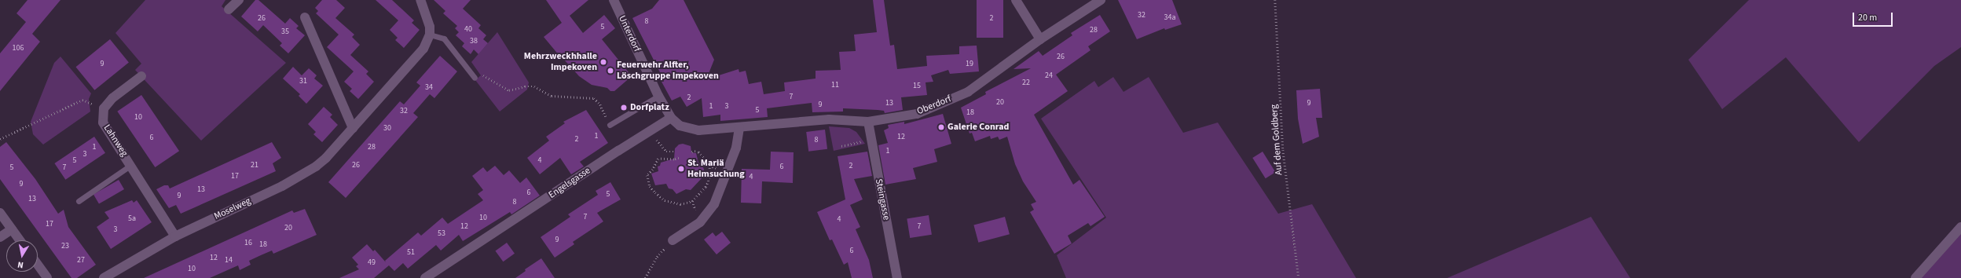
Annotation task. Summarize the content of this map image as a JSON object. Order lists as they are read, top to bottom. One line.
{"streets":{"street":["Unterdorf","Oberdorf","Lahnweg","Engelsgasse","Steingasse","Moselweg"],"path":["Auf dem Goldberg"]},"crossings":[["Unterdorf","Oberdorf"],["Unterdorf","Engelsgasse"],["Oberdorf","Engelsgasse"],["Oberdorf","Steingasse"],["Lahnweg","Moselweg"]],"places":["Mehrzweckhhalle Impekoven","Feuerwehr Alfter, Löschgruppe Impekoven","Dorfplatz","Galerie Conrad","St. Mariä Heimsuchung"],"house_numbers":["32","34a","26","2","8","5","40","28","35","38","106","26","9","19","24","31","22","11","15","34","7","2","20","13","9","9","1","3","5","32","18","10","30","1","12","6","2","8","1","28","1","3","5","4","21","26","2","6","5","7","17","4","9","13","6","5","9","13","8","7","10","5a","4","17","12","7","20","3","53","9","16","18","23","6","51","12","27","14","49","10"],"scale_bar":"20 m","north":"bottom"}
